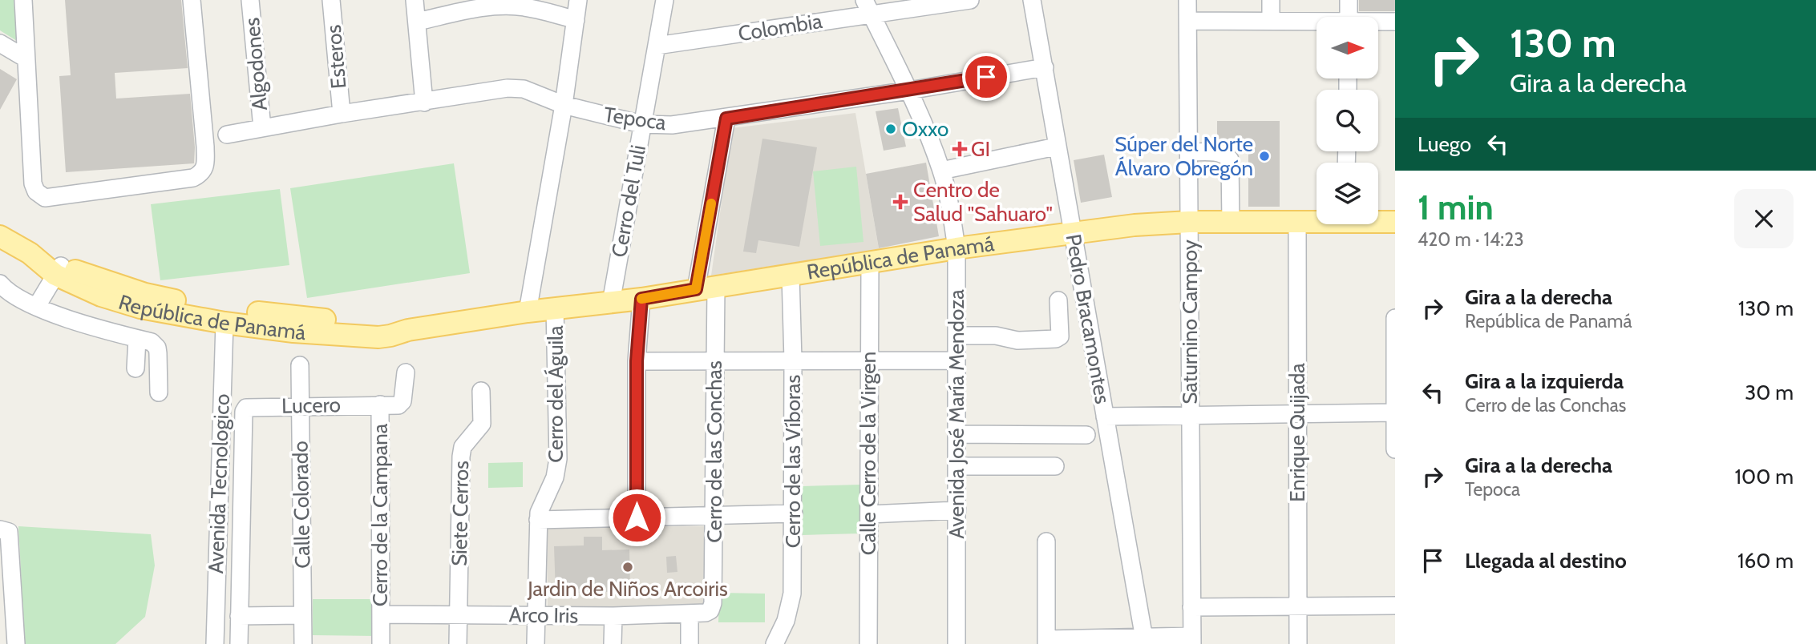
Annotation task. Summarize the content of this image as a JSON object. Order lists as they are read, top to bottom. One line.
{"streets":{"main road":["República de Panamá"],"street":["Colombia","Esteros","Algodones","Tepoca","Cerro del Tuli","Pedro Bracamontes","Saturnino Campoy","Cerro del Águila","Lucero","Avenida José María Mendoza","Enrique Quijada","Cerro de las Conchas","Calle Cerro de la Virgen","Cerro de las Víboras","Avenida Tecnologico","Calle Colorado","Siete Cerros","Cerro de la Campana","Arco Iris"]},"crossings":[["Colombia","Cerro del Tuli"],["Colombia","Avenida José María Mendoza"],["Esteros","Tepoca"],["Algodones","Tepoca"],["Tepoca","Cerro del Tuli"],["Tepoca","Pedro Bracamontes"],["Tepoca","Cerro del Águila"],["Tepoca","Avenida José María Mendoza"],["Tepoca","Cerro de las Conchas"],["Cerro del Tuli","República de Panamá"],["República de Panamá","Pedro Bracamontes"],["República de Panamá","Saturnino Campoy"],["República de Panamá","Cerro del Águila"],["República de Panamá","Avenida José María Mendoza"],["República de Panamá","Enrique Quijada"],["República de Panamá","Cerro de las Conchas"],["República de Panamá","Calle Cerro de la Virgen"],["República de Panamá","Cerro de las Víboras"],["República de Panamá","Avenida Tecnologico"],["Cerro del Águila","Arco Iris"],["Lucero","Calle Colorado"],["Lucero","Cerro de la Campana"],["Cerro de las Conchas","Arco Iris"],["Siete Cerros","Arco Iris"],["Cerro de la Campana","Arco Iris"]],"places":{"other":["Oxxo","Súper del Norte Álvaro Obregón","Jardin de Niños Arcoiris"],"health":["GI","Centro de Salud \"Sahuaro\""]},"north":"right","page":{"turn":["130 m","Gira a la derecha"],"then":"Luego","heading":["1 min","420 m · 14:23"],"list":[{"name":"Gira a la derecha","note":"República de Panamá","value":"130 m"},{"name":"Gira a la izquierda","note":"Cerro de las Conchas","value":"30 m"},{"name":"Gira a la derecha","note":"Tepoca","value":"100 m"},{"name":"Llegada al destino","value":"160 m"}]}}
